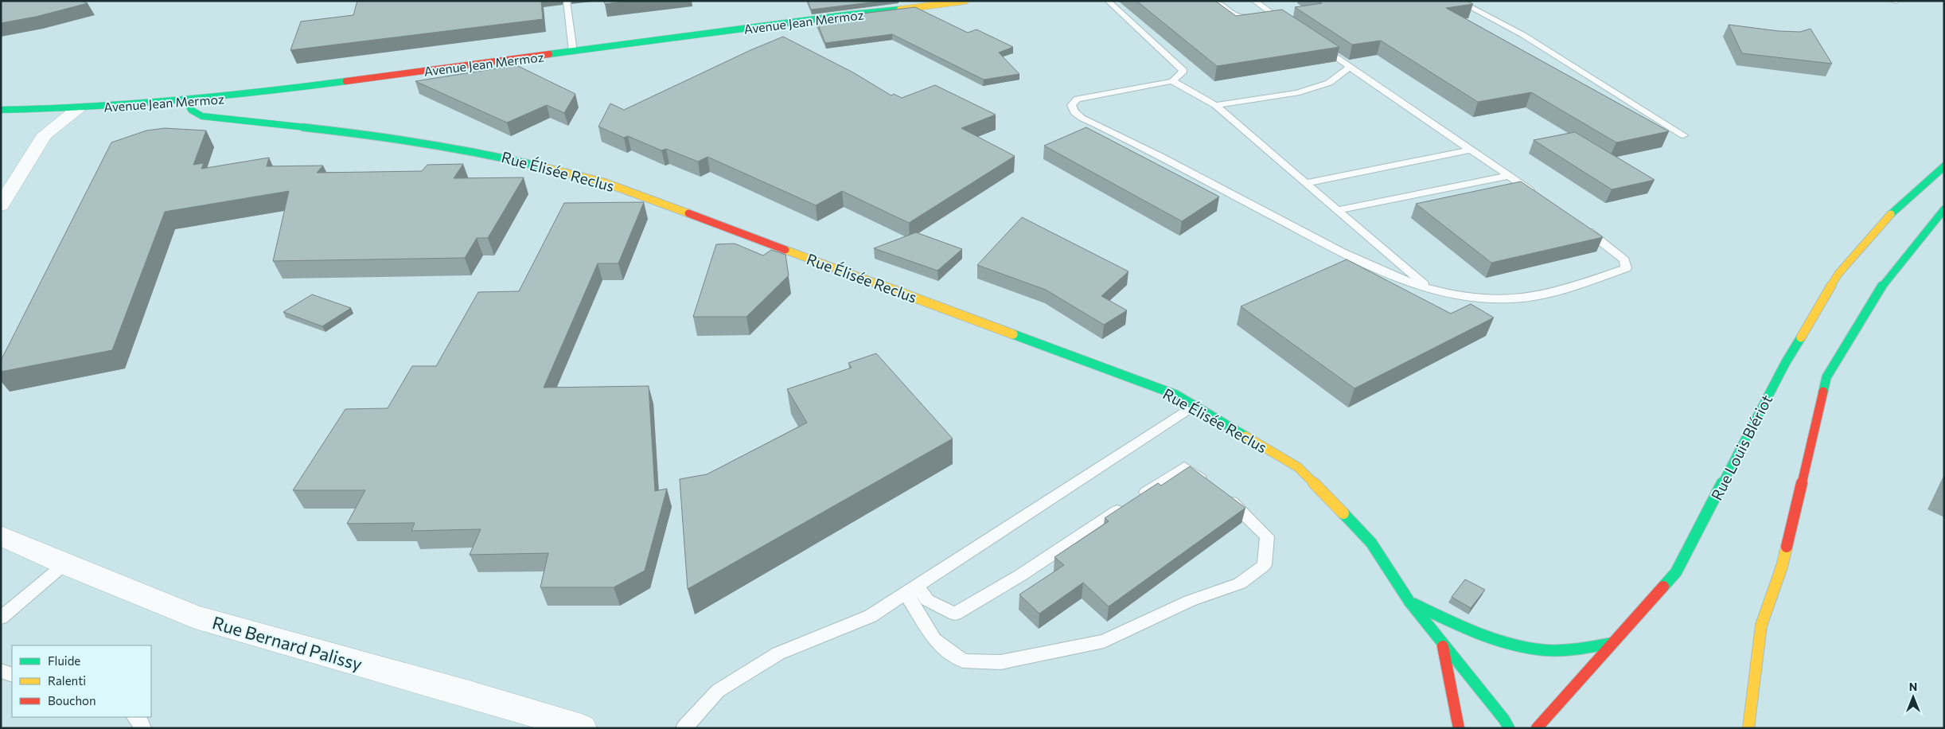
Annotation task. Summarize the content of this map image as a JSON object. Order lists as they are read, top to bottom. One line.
{"streets":{"main road":["Avenue Jean Mermoz","Rue Élisée Reclus","Rue Louis Blériot"],"street":["Rue Bernard Palissy"]},"crossings":[["Avenue Jean Mermoz","Rue Élisée Reclus"]],"legend":["Fluide","Ralenti","Bouchon"],"north":"top"}
